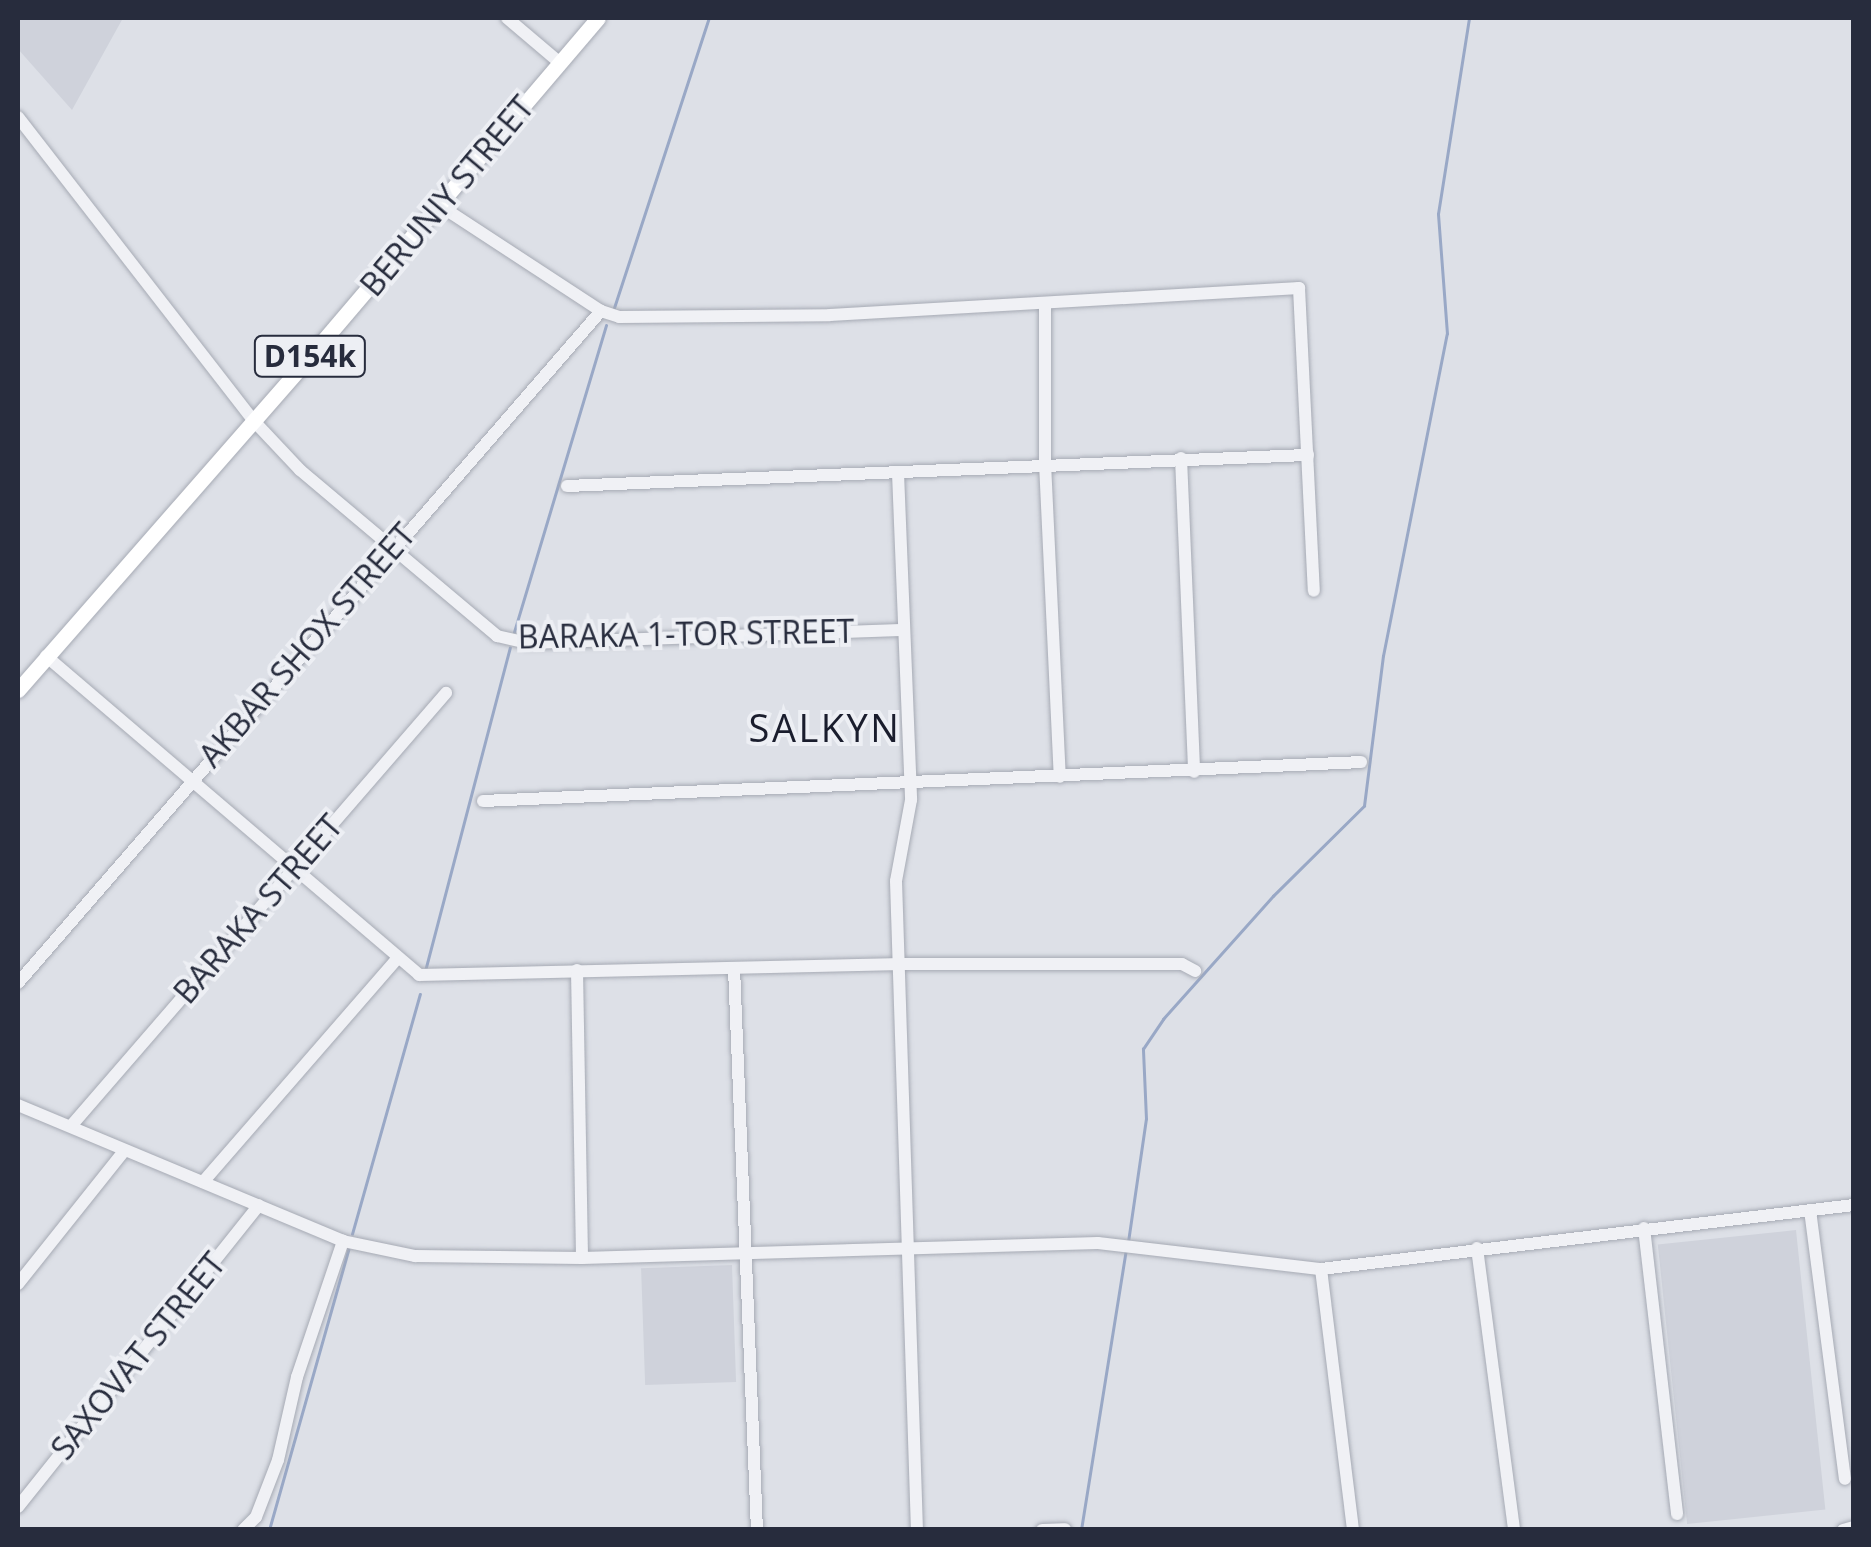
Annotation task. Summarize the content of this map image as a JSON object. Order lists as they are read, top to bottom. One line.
{"streets":{"main road":["BERUNIY STREET","D154k"],"street":["BARAKA 1-TOR STREET","AKBAR SHOX STREET","BARAKA STREET","SAXOVAT STREET"]},"crossings":[["BERUNIY STREET","BARAKA 1-TOR STREET"],["BARAKA 1-TOR STREET","AKBAR SHOX STREET"]],"districts":["SALKYN"]}
